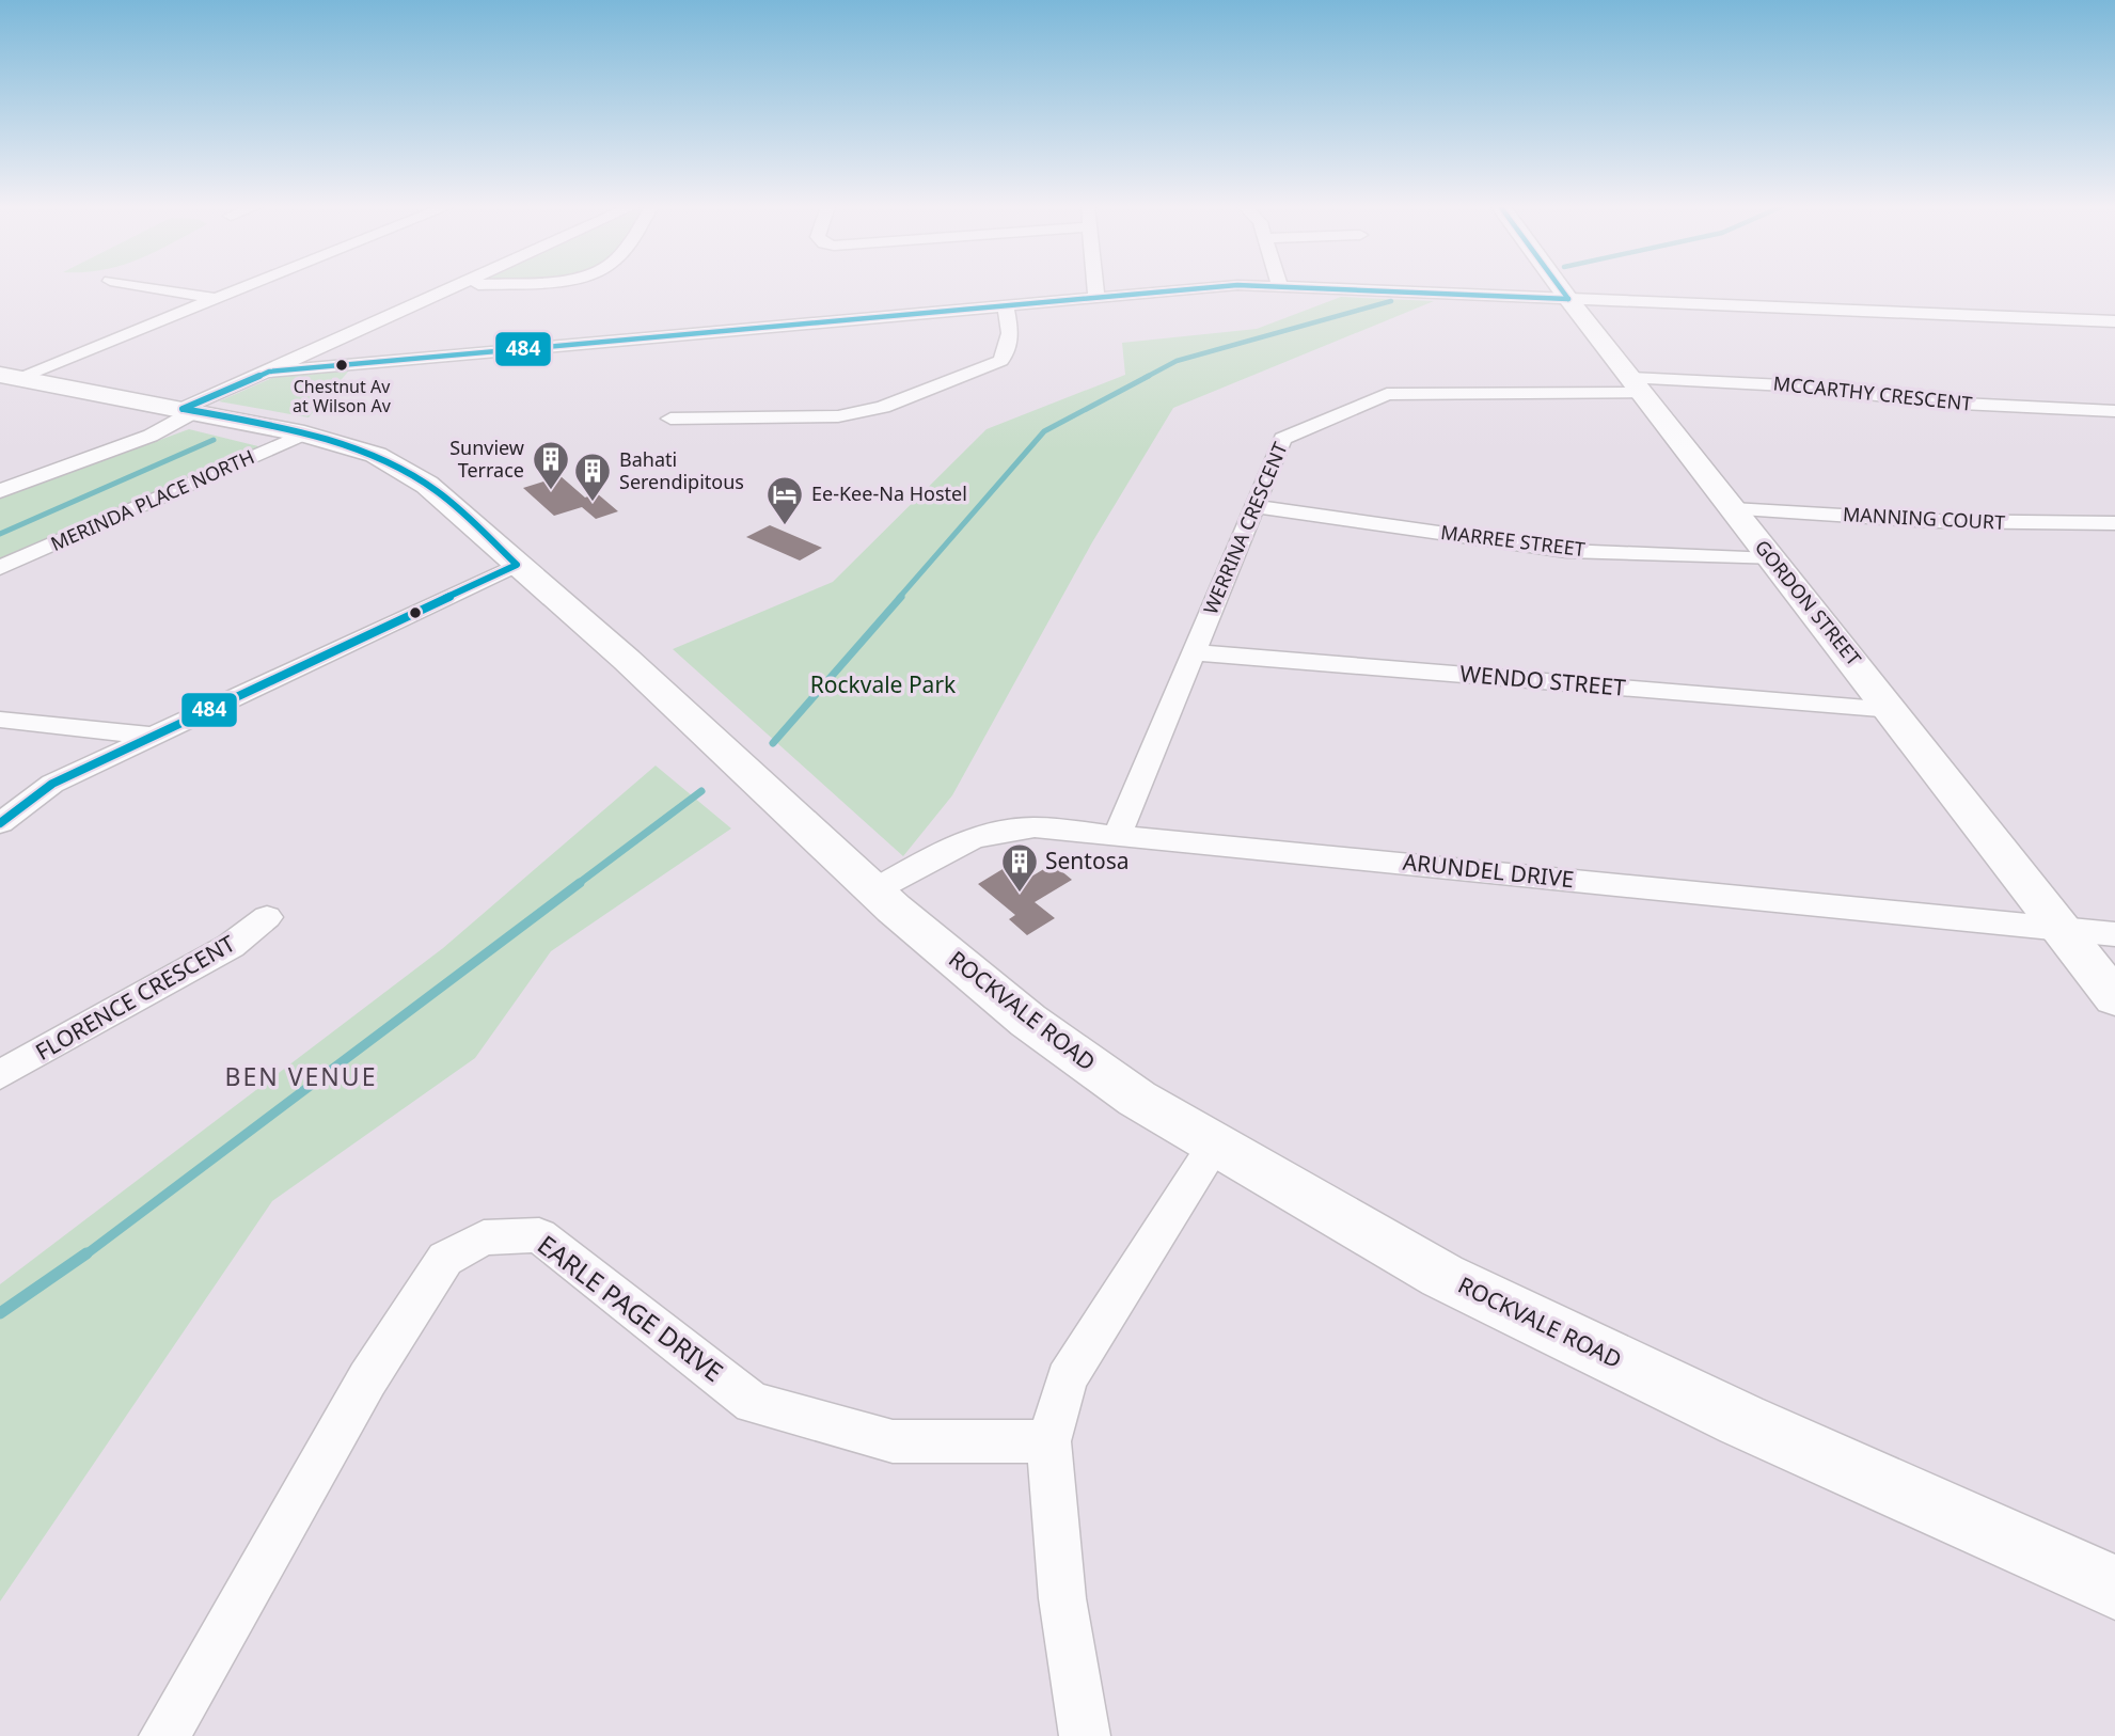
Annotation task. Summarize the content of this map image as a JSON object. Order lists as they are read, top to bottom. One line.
{"streets":{"street":["MCCARTHY CRESCENT","MERINDA PLACE NORTH","MANNING COURT","WERRINA CRESCENT","MARREE STREET","GORDON STREET","WENDO STREET","ARUNDEL DRIVE","FLORENCE CRESCENT","ROCKVALE ROAD","EARLE PAGE DRIVE"]},"crossings":[["MCCARTHY CRESCENT","WERRINA CRESCENT"],["MCCARTHY CRESCENT","GORDON STREET"],["MERINDA PLACE NORTH","ROCKVALE ROAD"],["MANNING COURT","GORDON STREET"],["WERRINA CRESCENT","MARREE STREET"],["WERRINA CRESCENT","GORDON STREET"],["WERRINA CRESCENT","WENDO STREET"],["WERRINA CRESCENT","ARUNDEL DRIVE"],["MARREE STREET","GORDON STREET"],["GORDON STREET","WENDO STREET"],["GORDON STREET","ARUNDEL DRIVE"],["ARUNDEL DRIVE","ROCKVALE ROAD"]],"districts":["BEN VENUE"],"parks":["Rockvale Park"],"places":{"other":["Chestnut Av at Wilson Av"],"building":["Sunview Terrace","Bahati Serendipitous","Sentosa"],"hotel":["Ee-Kee-Na Hostel"]},"lines":["transit line 484"]}
